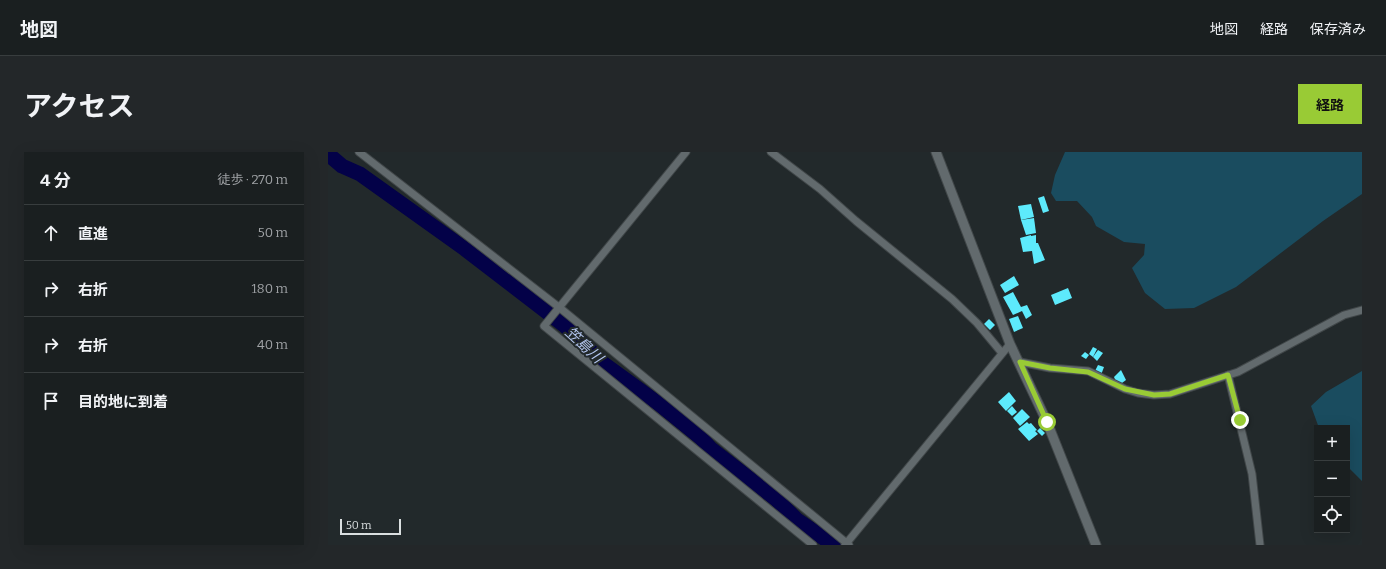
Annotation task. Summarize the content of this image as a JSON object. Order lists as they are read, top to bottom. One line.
{"water":["笠島川"],"scale_bar":"50 m","page":{"header":"地図","nav":["地図","経路","保存済み"],"title":"アクセス","buttons":"経路","heading":["4 分","徒歩 · 270 m"],"list":[["直進","50 m"],["右折","180 m"],["右折","40 m"],"目的地に到着"],"map_buttons":["+","−"],"scale":"50 m"}}
